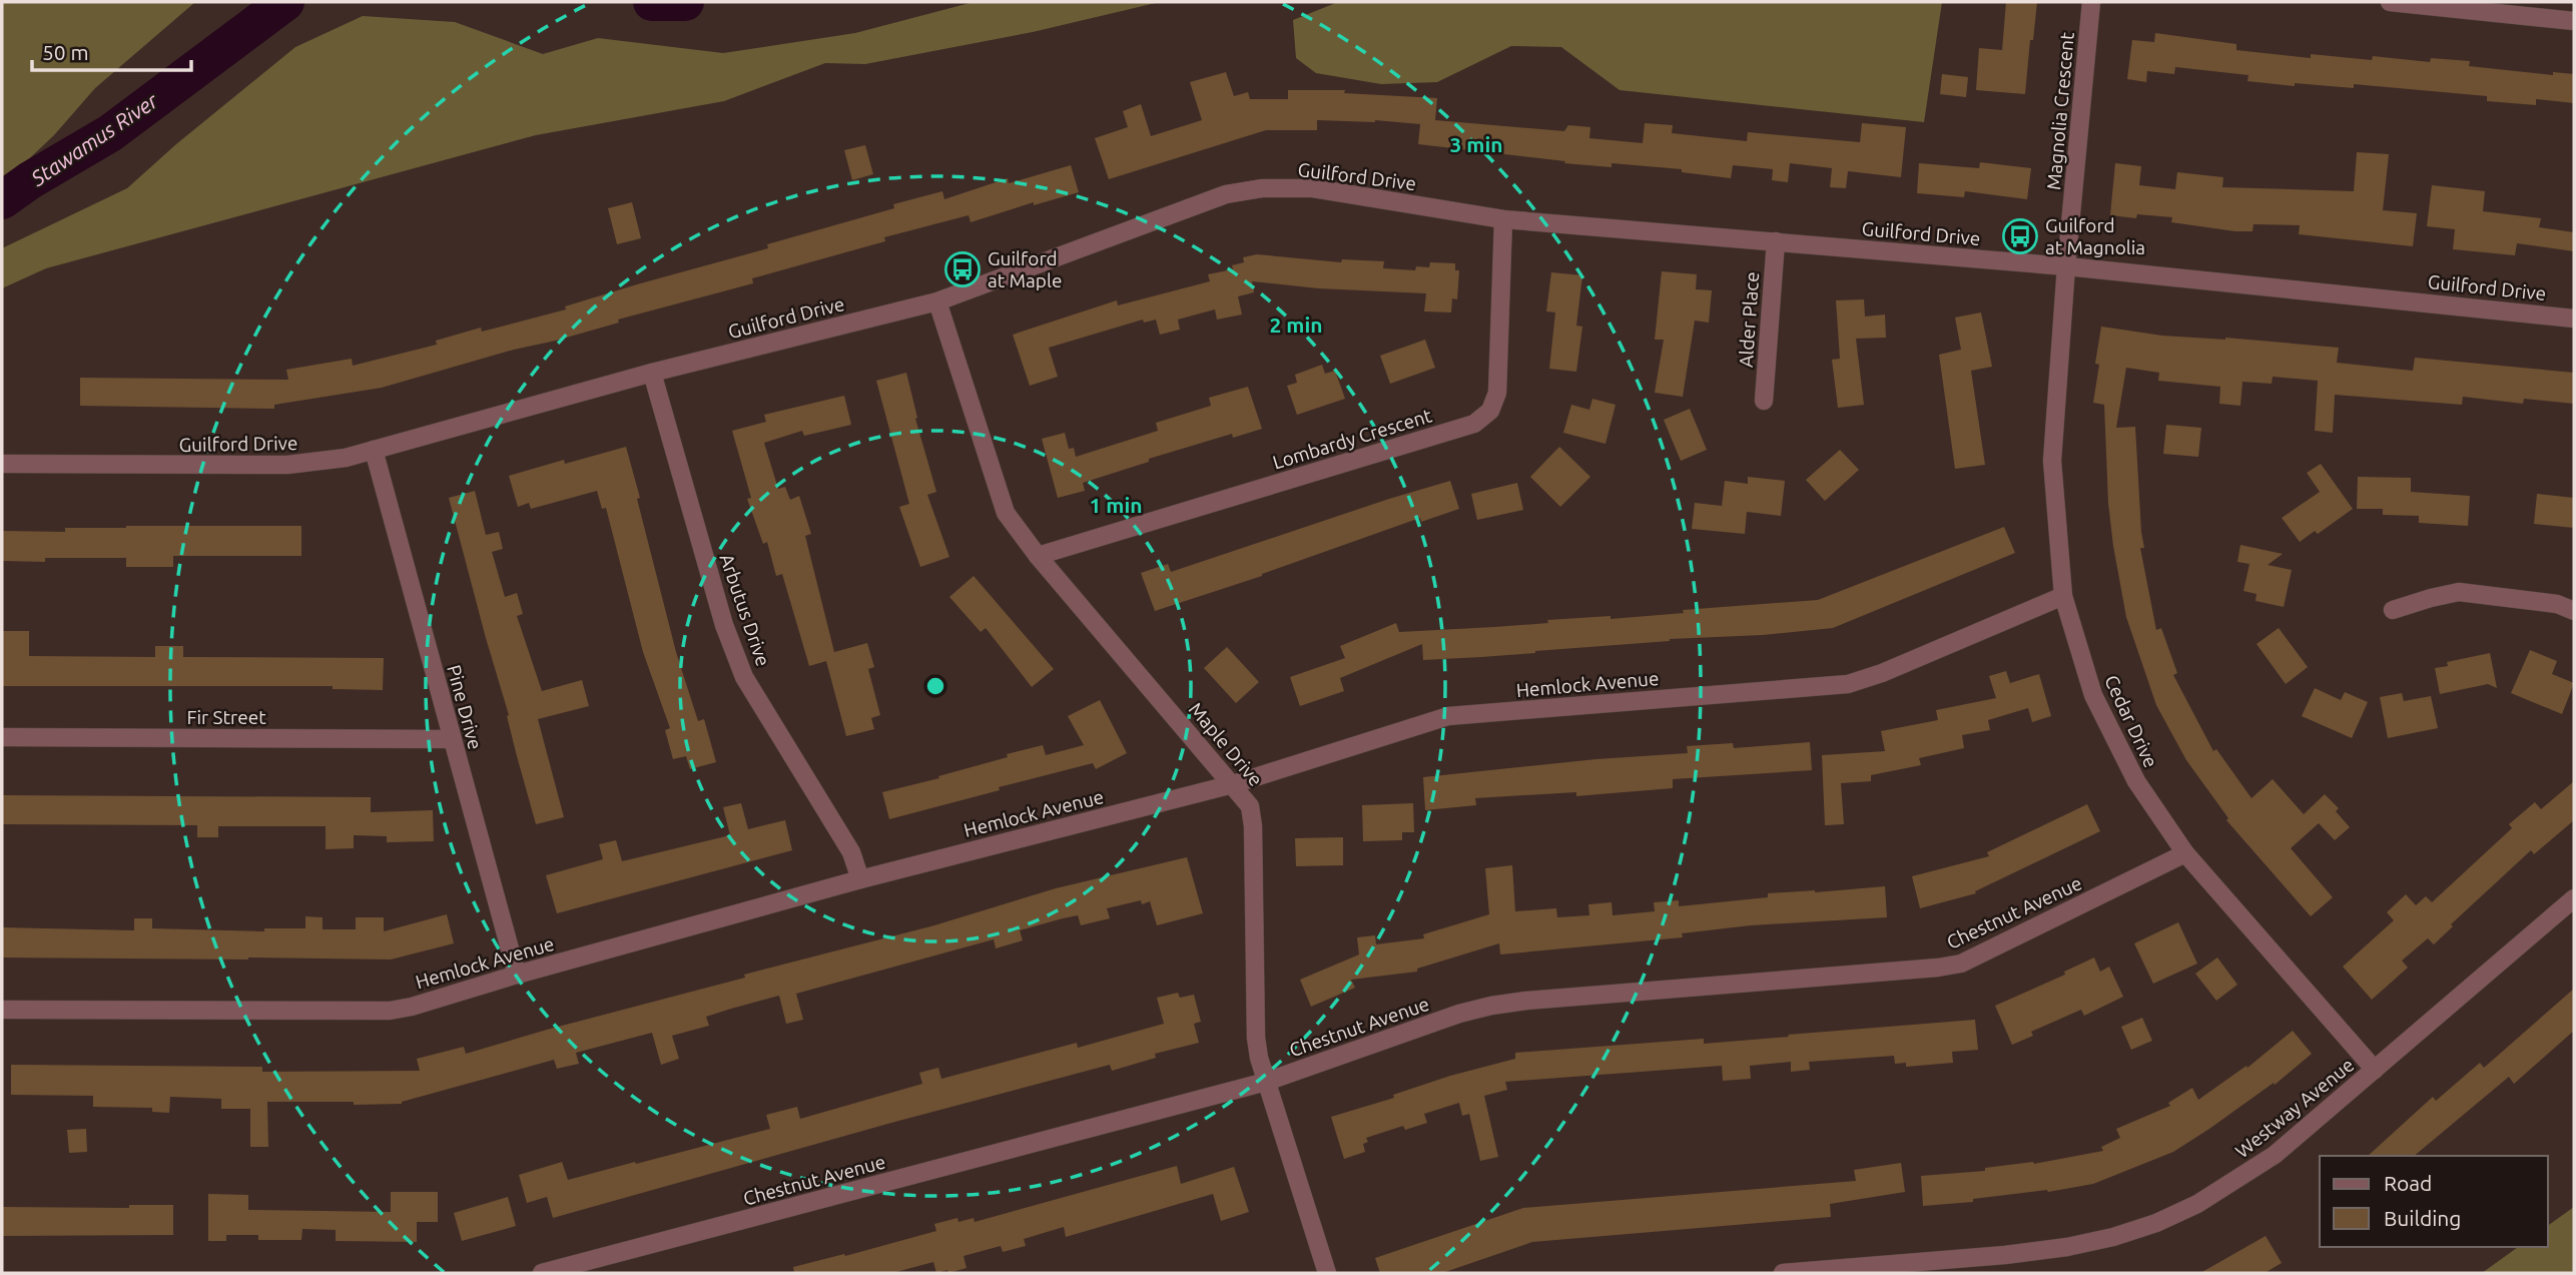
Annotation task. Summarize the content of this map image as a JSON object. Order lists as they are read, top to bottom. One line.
{"streets":{"street":["Magnolia Crescent","Guilford Drive","Alder Place","Lombardy Crescent","Arbutus Drive","Hemlock Avenue","Pine Drive","Fir Street","Cedar Drive","Maple Drive","Chestnut Avenue","Westway Avenue"]},"crossings":[["Magnolia Crescent","Guilford Drive"],["Magnolia Crescent","Cedar Drive"],["Guilford Drive","Alder Place"],["Guilford Drive","Lombardy Crescent"],["Guilford Drive","Arbutus Drive"],["Guilford Drive","Pine Drive"],["Guilford Drive","Cedar Drive"],["Guilford Drive","Maple Drive"],["Lombardy Crescent","Maple Drive"],["Arbutus Drive","Hemlock Avenue"],["Hemlock Avenue","Pine Drive"],["Hemlock Avenue","Cedar Drive"],["Hemlock Avenue","Maple Drive"],["Pine Drive","Fir Street"],["Cedar Drive","Chestnut Avenue"],["Cedar Drive","Westway Avenue"],["Maple Drive","Chestnut Avenue"]],"water":["Stawamus River"],"places":{"bus stop":["Guilford at Magnolia","Guilford at Maple"]},"legend":["Road","Building"],"scale_bar":"50 m","rings":["3 min","2 min","1 min"]}
